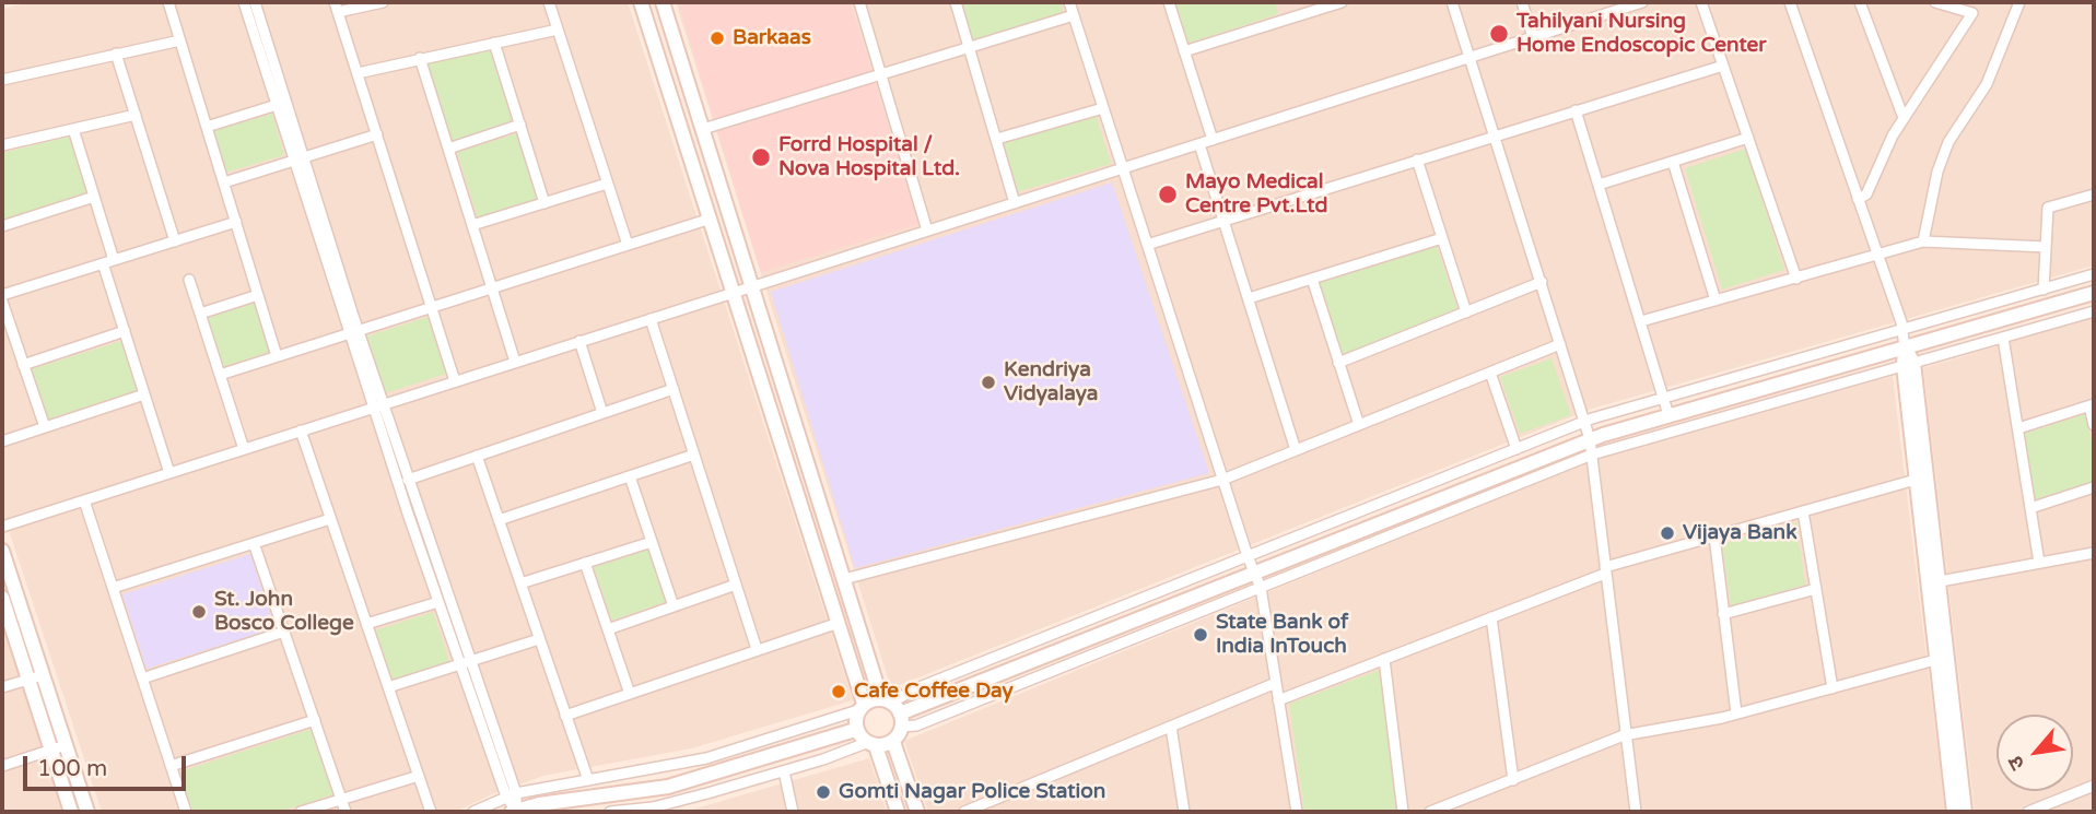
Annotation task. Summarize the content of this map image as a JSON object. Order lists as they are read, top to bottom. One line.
{"places":["Tahilyani Nursing Home Endoscopic Center","Barkaas","Forrd Hospital / Nova Hospital Ltd.","Mayo Medical Centre Pvt.Ltd","Kendriya Vidyalaya","Vijaya Bank","St. John Bosco College","State Bank of India InTouch","Cafe Coffee Day","Gomti Nagar Police Station"],"scale_bar":"100 m","north":"bottom left"}
